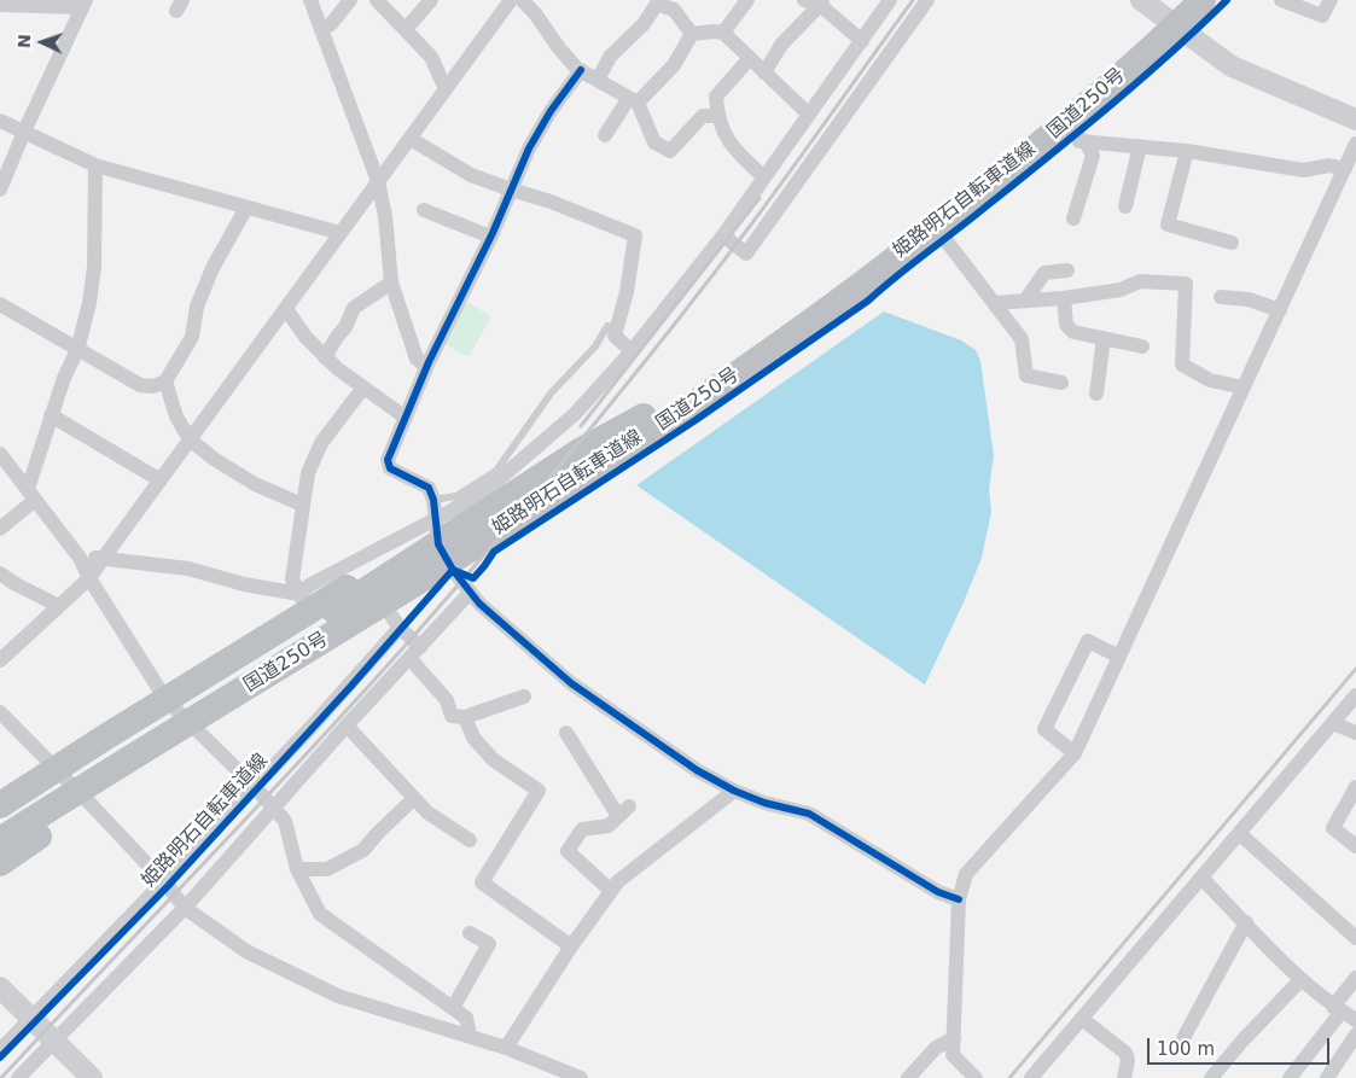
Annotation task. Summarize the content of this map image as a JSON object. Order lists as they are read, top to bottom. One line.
{"streets":{"highway":["国道250号"],"cycle path":["姫路明石自転車道線"]},"scale_bar":"100 m","north":"left"}
